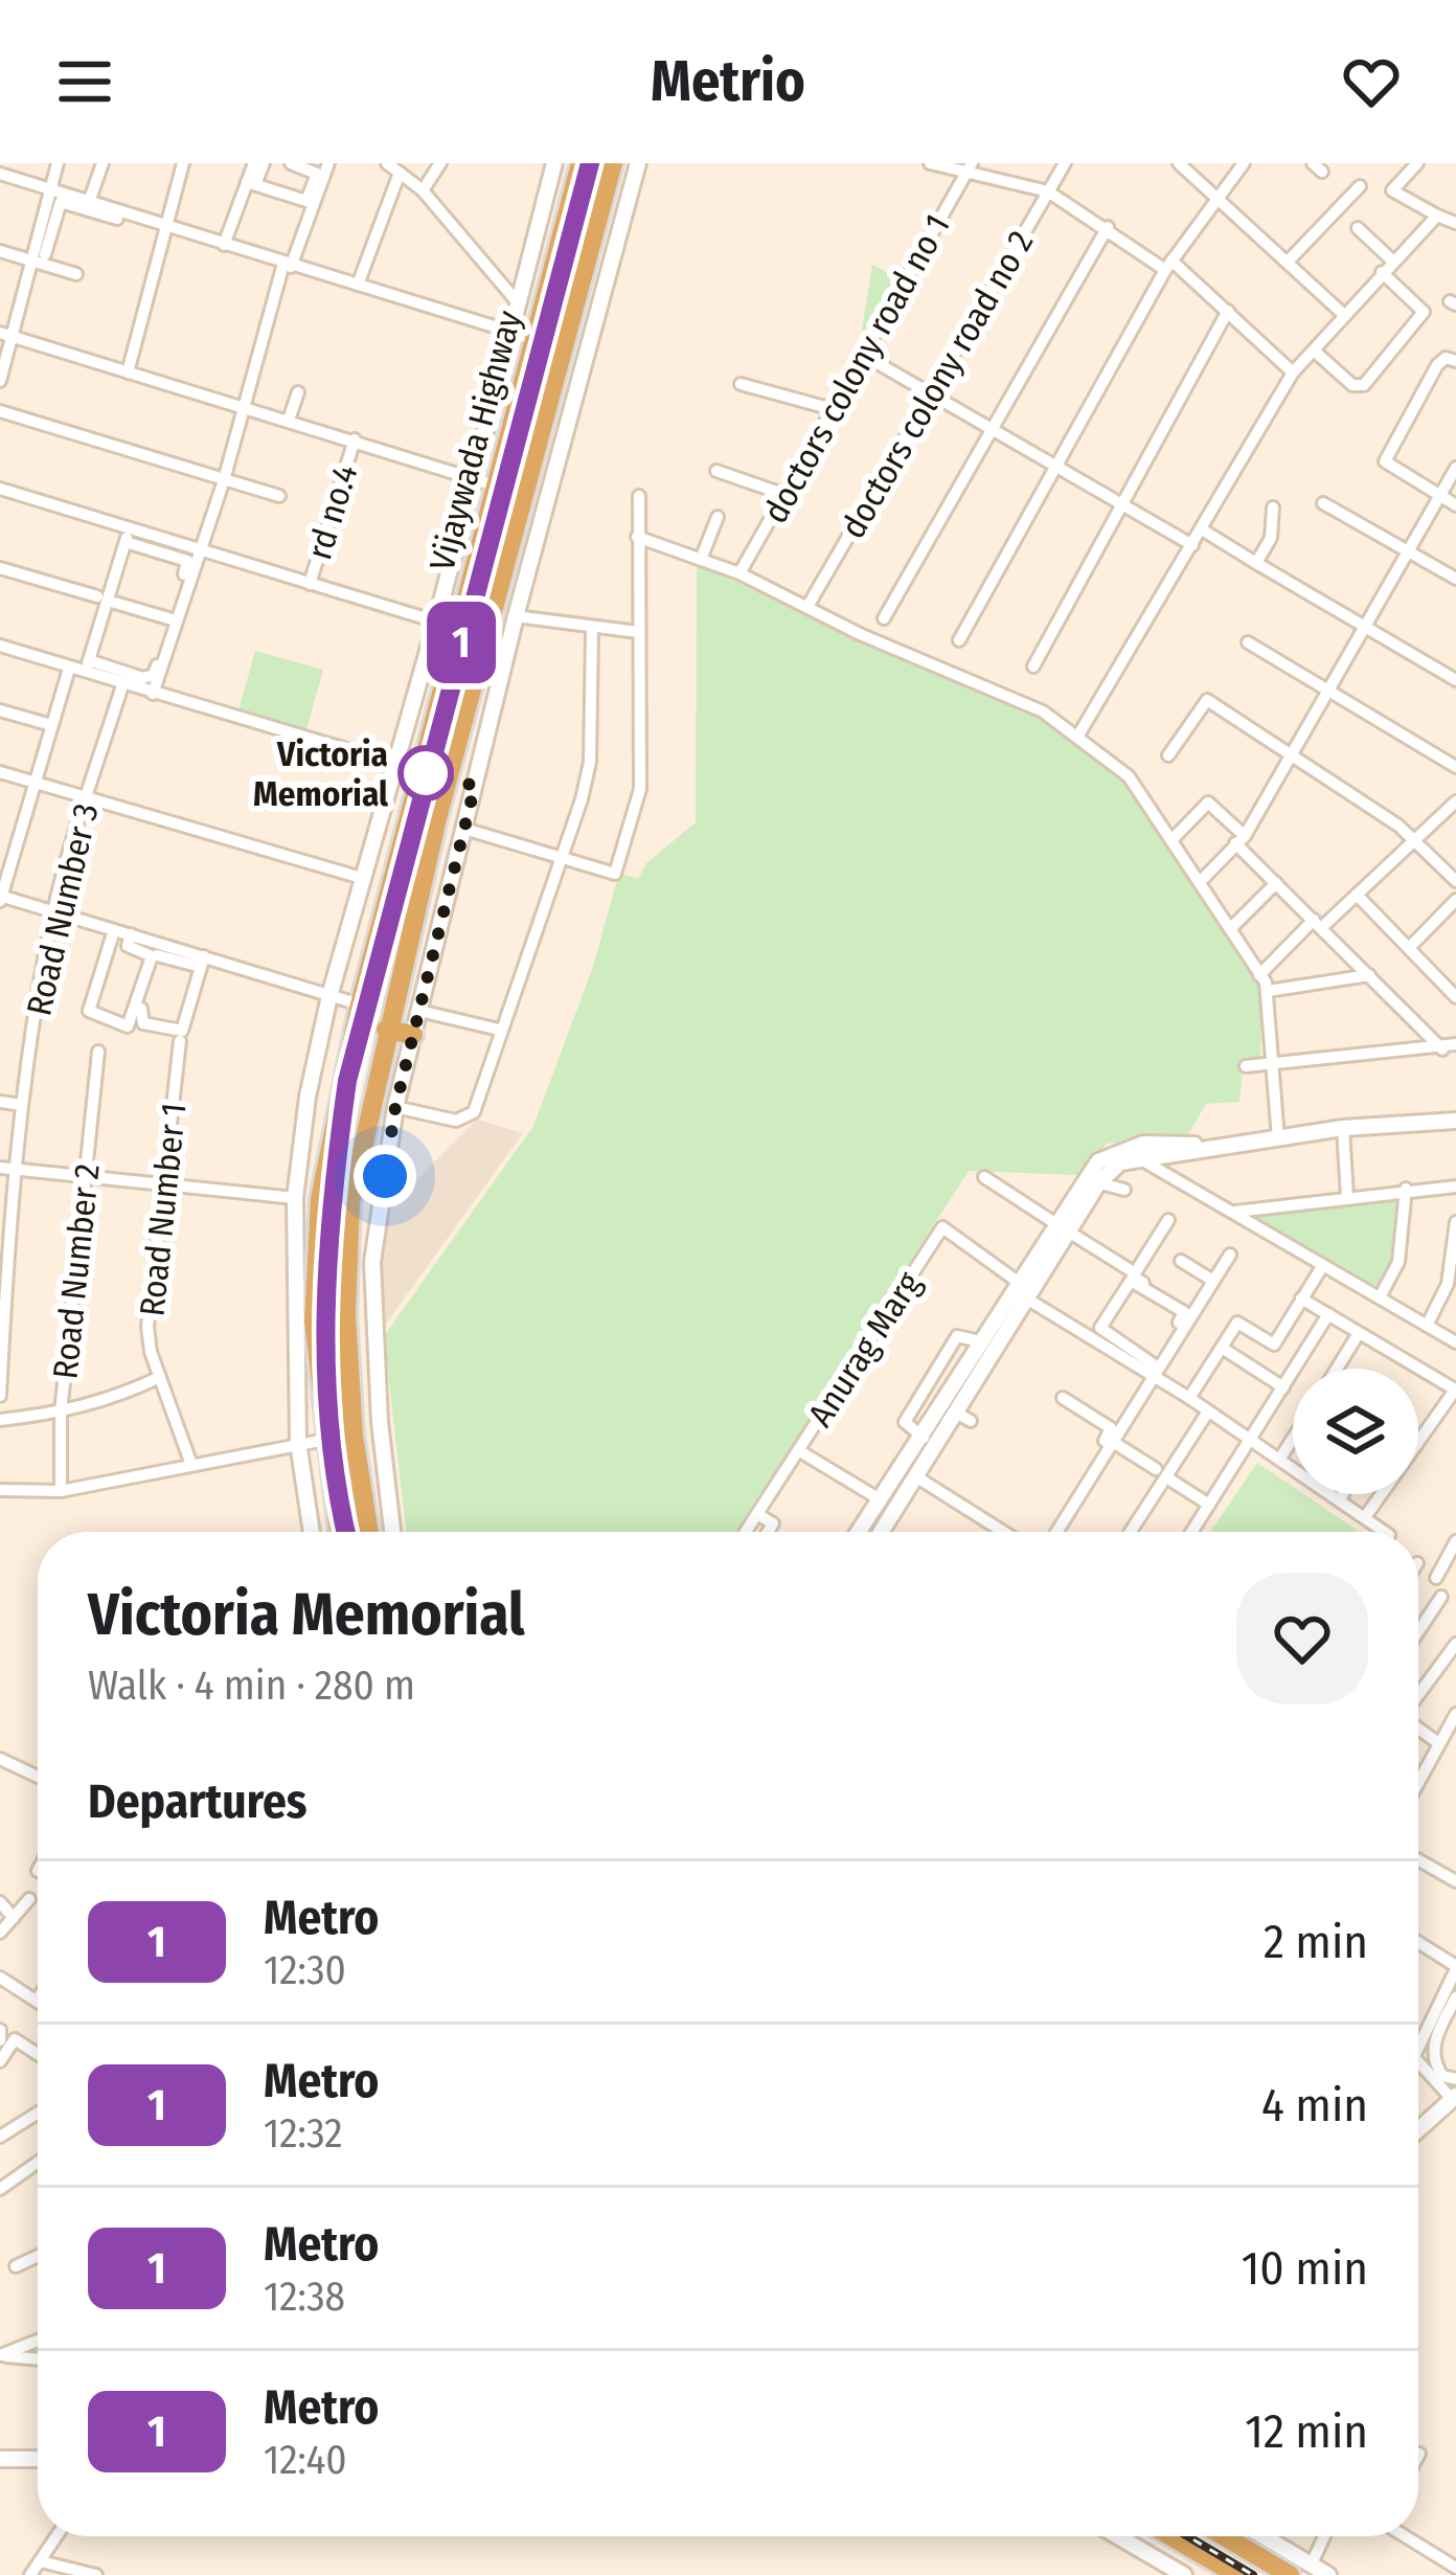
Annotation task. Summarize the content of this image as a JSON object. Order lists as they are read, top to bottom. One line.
{"streets":{"highway":["Vijaywada Highway"],"street":["doctors colony road no 1","doctors colony road no 2","rd no.4","Road Number 3","Road Number 1","Road Number 2","Anurag Marg"]},"places":["Victoria Memorial"],"lines":["metro line 1"],"page":{"header":"Metrio","on_map":"1","heading":[["Victoria Memorial","Walk · 4 min · 280 m"],"Departures"],"list":[{"mark":"1","name":"Metro","note":"12:30","value":"2 min"},{"mark":"1","name":"Metro","note":"12:32","value":"4 min"},{"mark":"1","name":"Metro","note":"12:38","value":"10 min"},{"mark":"1","name":"Metro","note":"12:40","value":"12 min"}]}}
